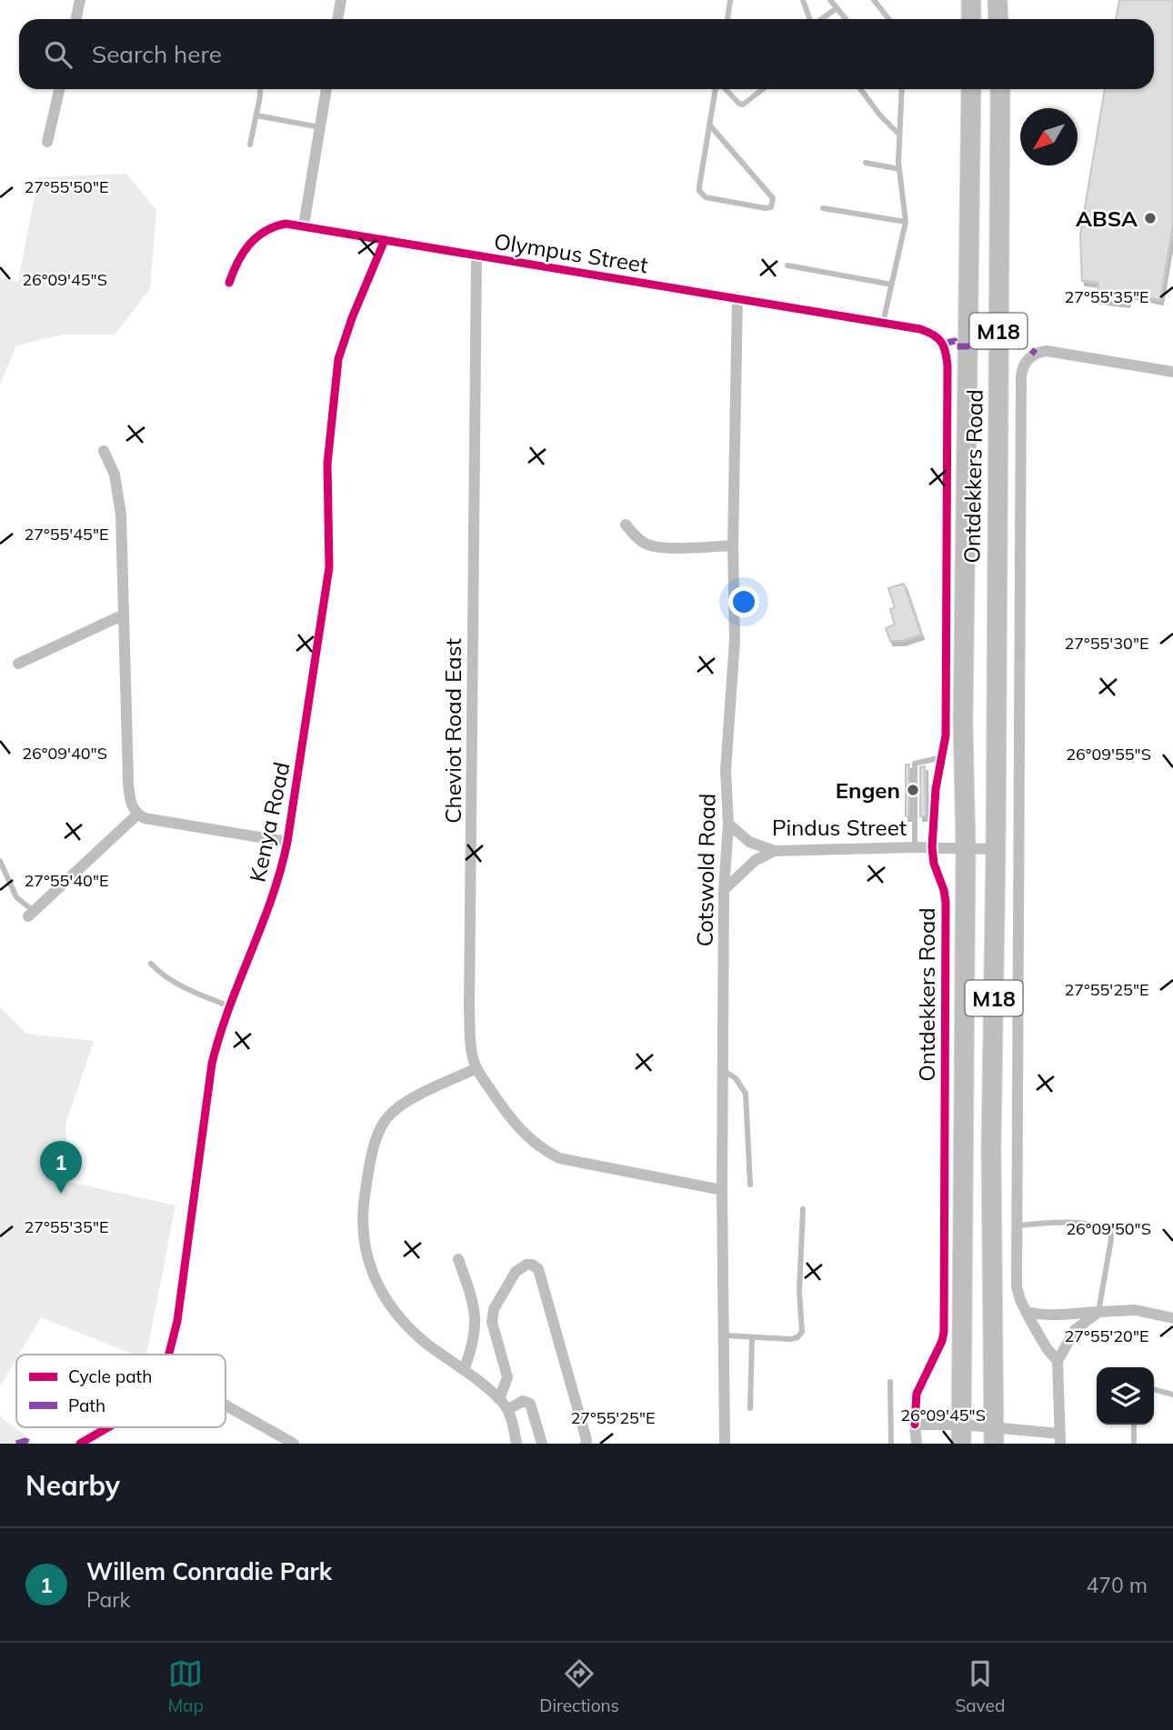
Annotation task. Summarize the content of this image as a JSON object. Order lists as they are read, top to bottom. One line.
{"streets":{"main road":["M18","Ontdekkers Road"],"street":["Olympus Street","Cheviot Road East","Kenya Road","Pindus Street","Cotswold Road"]},"crossings":[["Olympus Street","Ontdekkers Road"],["Olympus Street","Cheviot Road East"],["Olympus Street","Kenya Road"],["Olympus Street","Cotswold Road"],["Ontdekkers Road","Pindus Street"],["Cheviot Road East","Cotswold Road"],["Pindus Street","Cotswold Road"]],"places":["ABSA","Engen"],"legend":["Cycle path","Path"],"north":"bottom left","page":{"search":"Search here","pins":"1","heading":"Nearby","list":[{"mark":"1","name":"Willem Conradie Park","note":"Park","value":"470 m"}],"nav":["Map","Directions","Saved"]},"coordinates":["27°55'50\"E","26°09'45\"S","27°55'35\"E","27°55'45\"E","27°55'30\"E","26°09'40\"S","26°09'55\"S","27°55'40\"E","27°55'25\"E","26°09'50\"S","27°55'20\"E"]}
